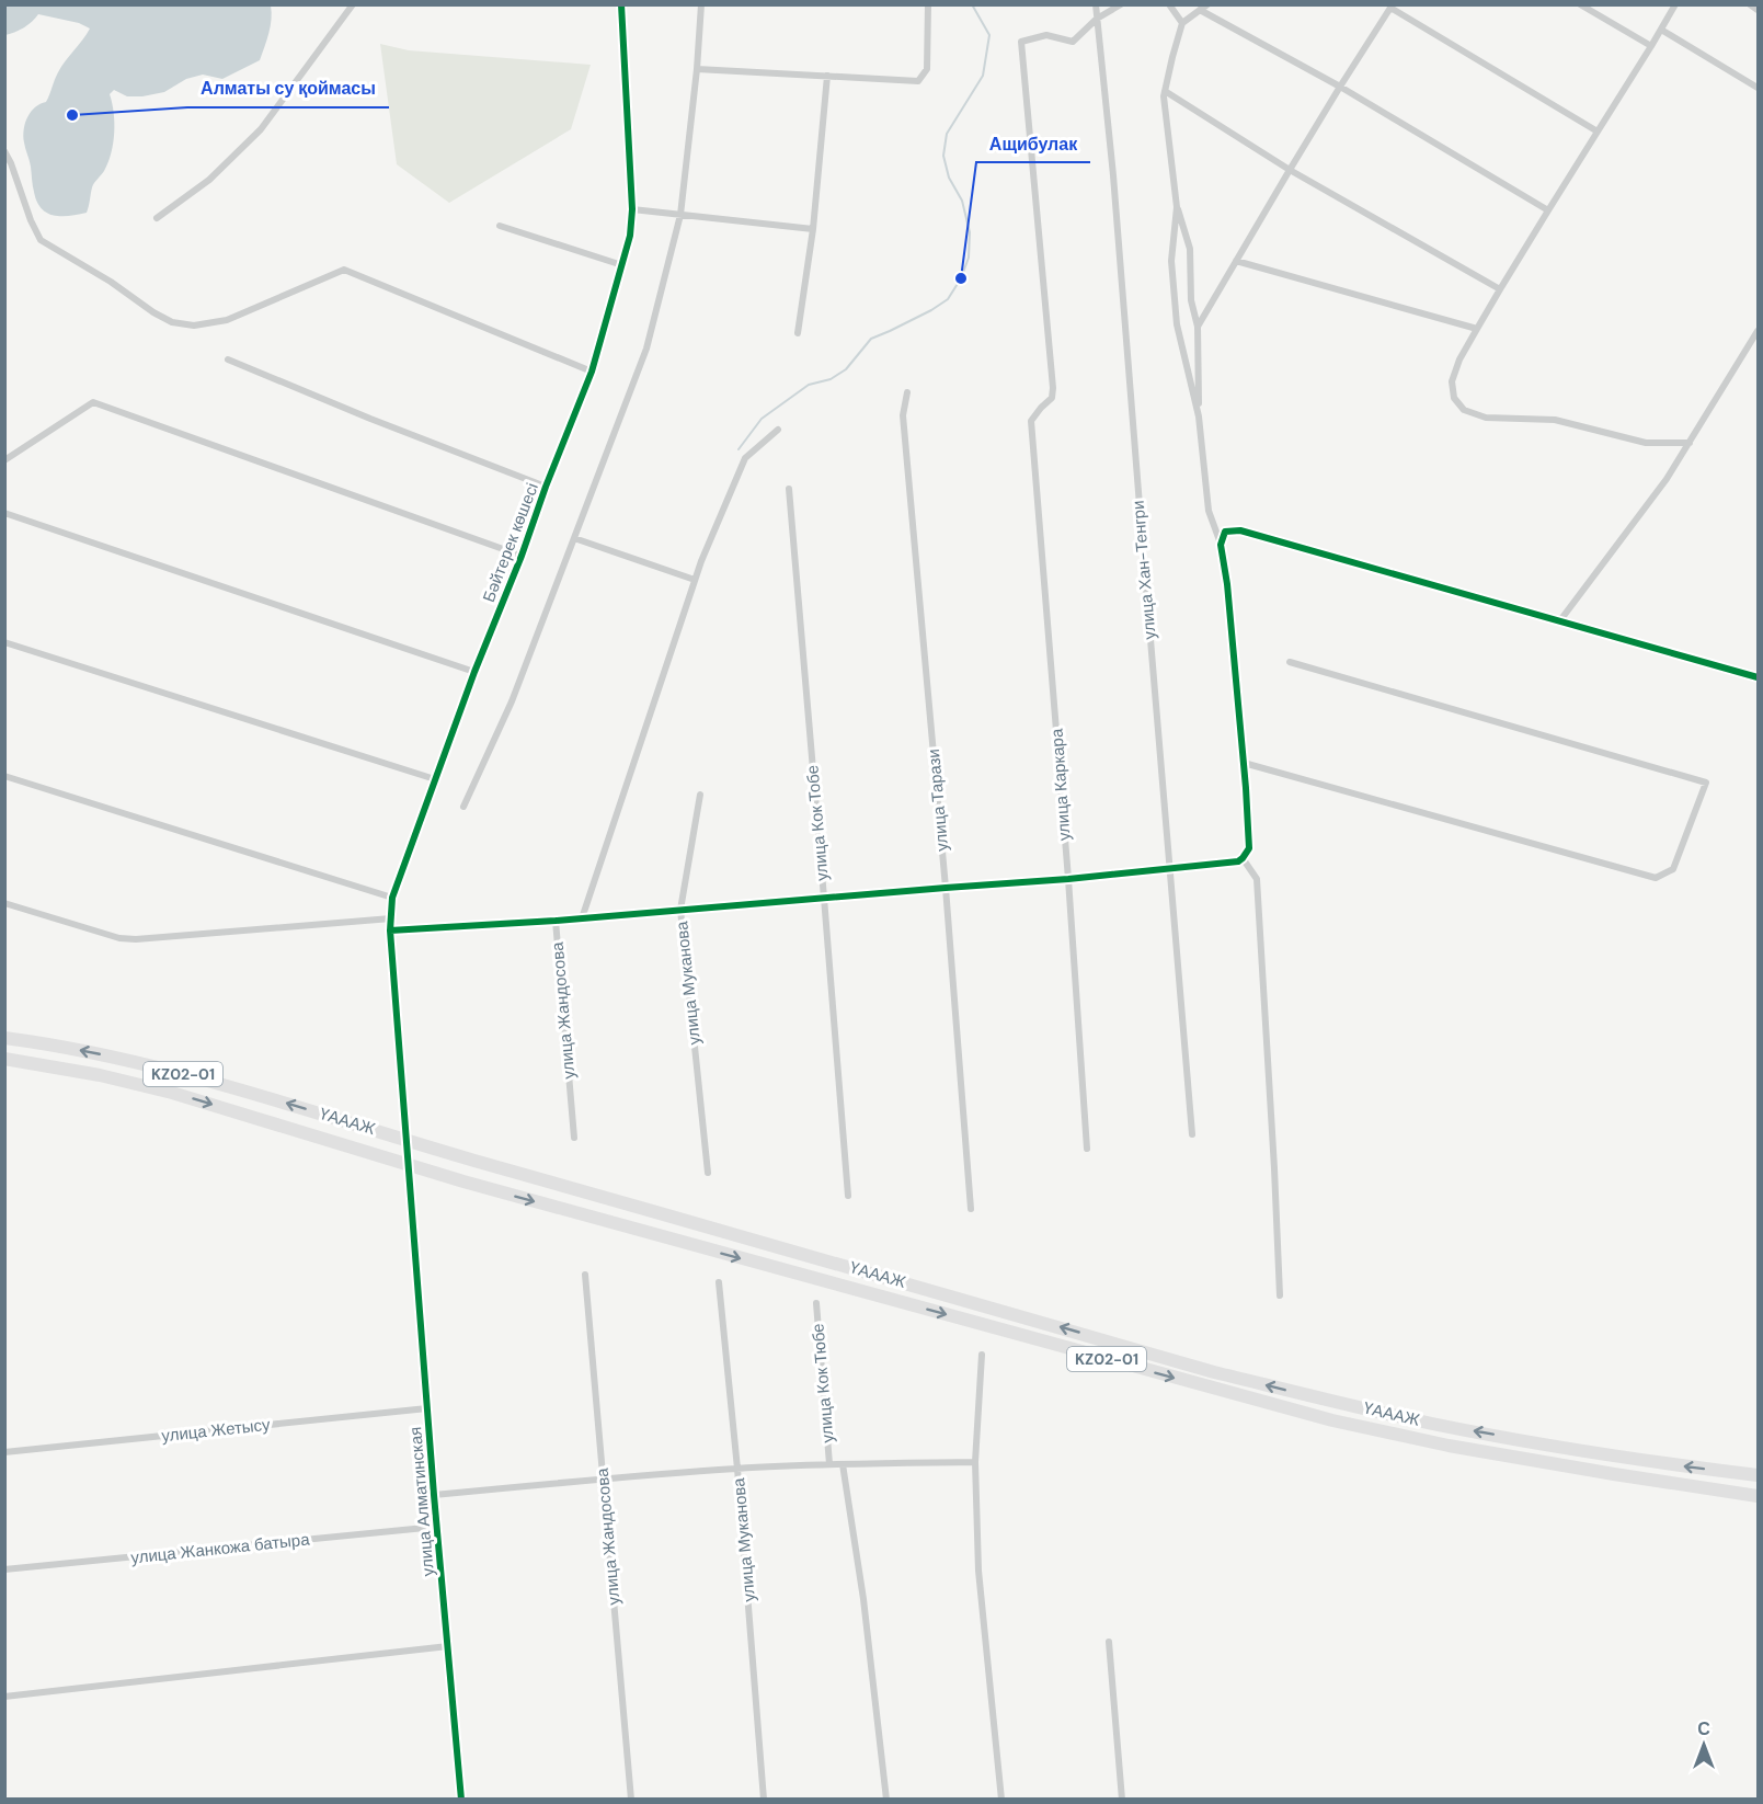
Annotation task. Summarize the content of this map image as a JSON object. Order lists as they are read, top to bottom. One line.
{"streets":{"highway":["KZ02-01","ҮАААЖ"],"street":["Бәйтерек көшесі","улица Хан-Тенгри","улица Каркара","улица Тарази","улица Кок Тобе","улица Муканова","улица Жандосова","улица Кок Тюбе","улица Жетысу","улица Алматинская","улица Жанкожа батыра"]},"crossings":[["Бәйтерек көшесі","улица Алматинская"],["улица Хан-Тенгри","улица Каркара"],["улица Жетысу","улица Алматинская"],["улица Алматинская","улица Жанкожа батыра"]],"places":["Алматы су қоймасы","Ащибулак"],"north":"top"}
